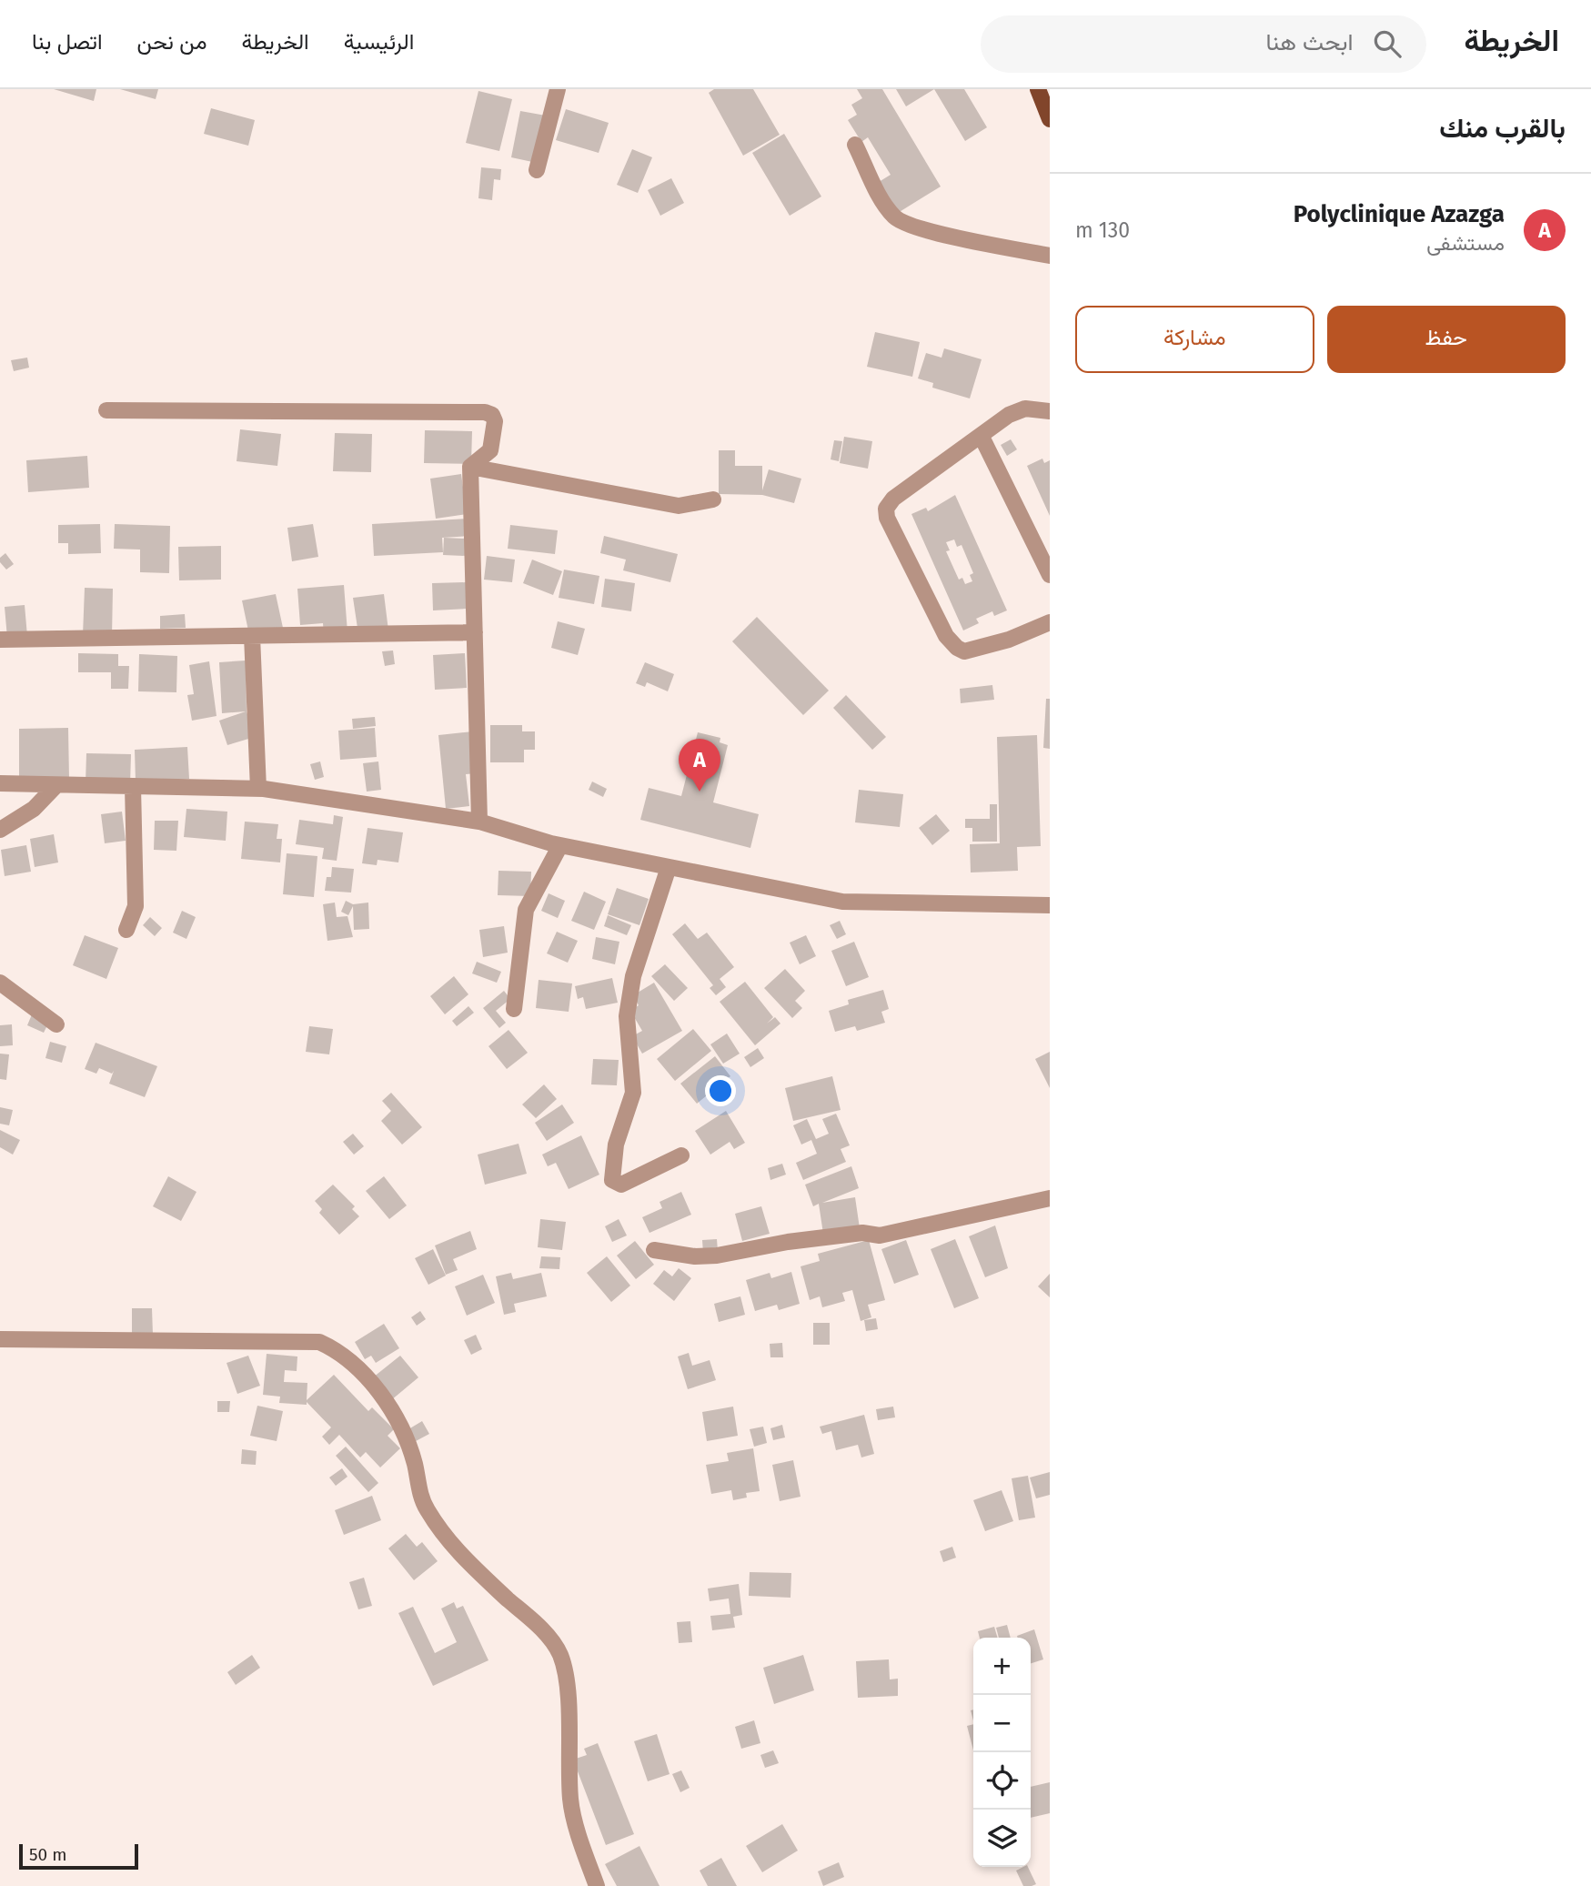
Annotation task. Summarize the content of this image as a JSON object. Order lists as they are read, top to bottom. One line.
{"scale_bar":"50 m","page":{"header":"الخريطة","search":"ابحث هنا","nav":["الرئيسية","الخريطة","من نحن","اتصل بنا"],"heading":"بالقرب منك","list":[{"mark":"A","name":"Polyclinique Azazga","note":"مستشفى","value":"130 m"}],"buttons":["حفظ","مشاركة"],"pins":"A","map_buttons":["+","−"],"scale":"50 m"}}
